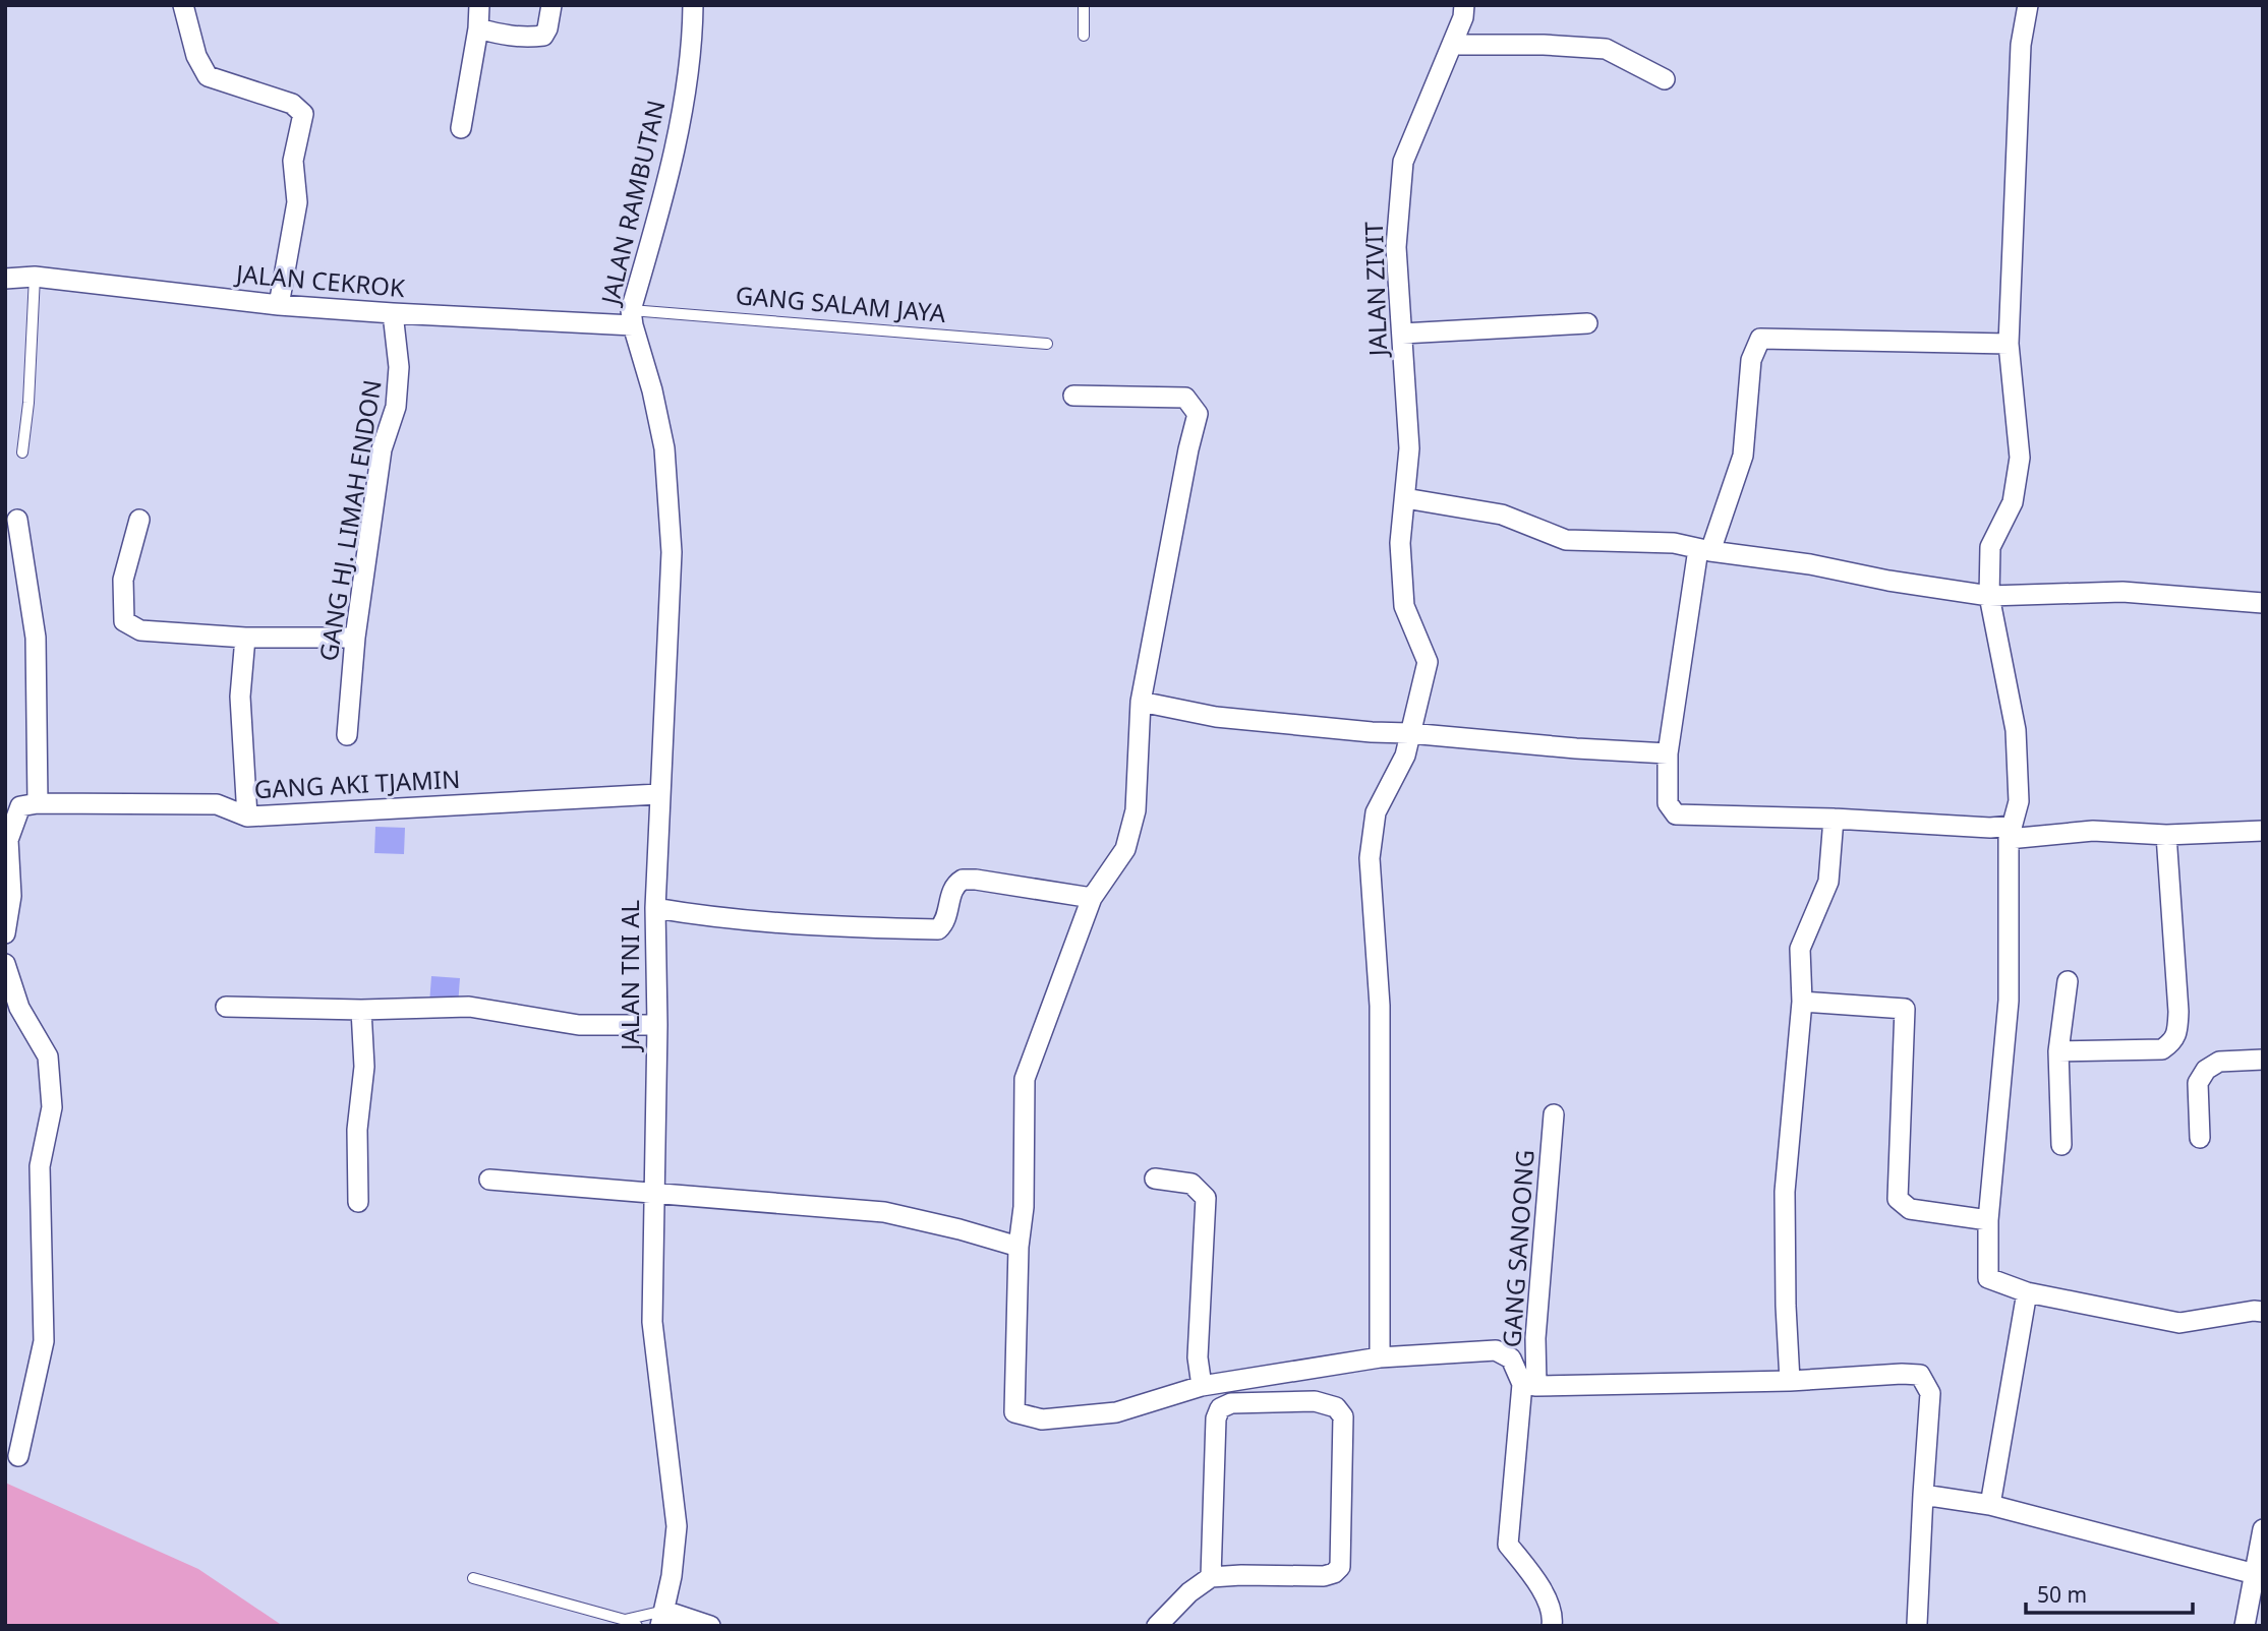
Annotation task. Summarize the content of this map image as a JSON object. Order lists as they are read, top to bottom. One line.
{"streets":{"street":["JALAN RAMBUTAN","JALAN CEKROK","JALAN ZIVIT","GANG HJ. LIMAH ENDON","GANG AKI TJAMIN","JALAN TNI AL","GANG SANOONG"],"lane":["GANG SALAM JAYA"]},"crossings":[["JALAN RAMBUTAN","JALAN CEKROK"],["JALAN RAMBUTAN","GANG SALAM JAYA"],["JALAN RAMBUTAN","JALAN TNI AL"],["JALAN CEKROK","GANG SALAM JAYA"],["JALAN CEKROK","GANG HJ. LIMAH ENDON"],["JALAN CEKROK","JALAN TNI AL"],["GANG SALAM JAYA","JALAN TNI AL"],["GANG AKI TJAMIN","JALAN TNI AL"]],"scale_bar":"50 m"}
